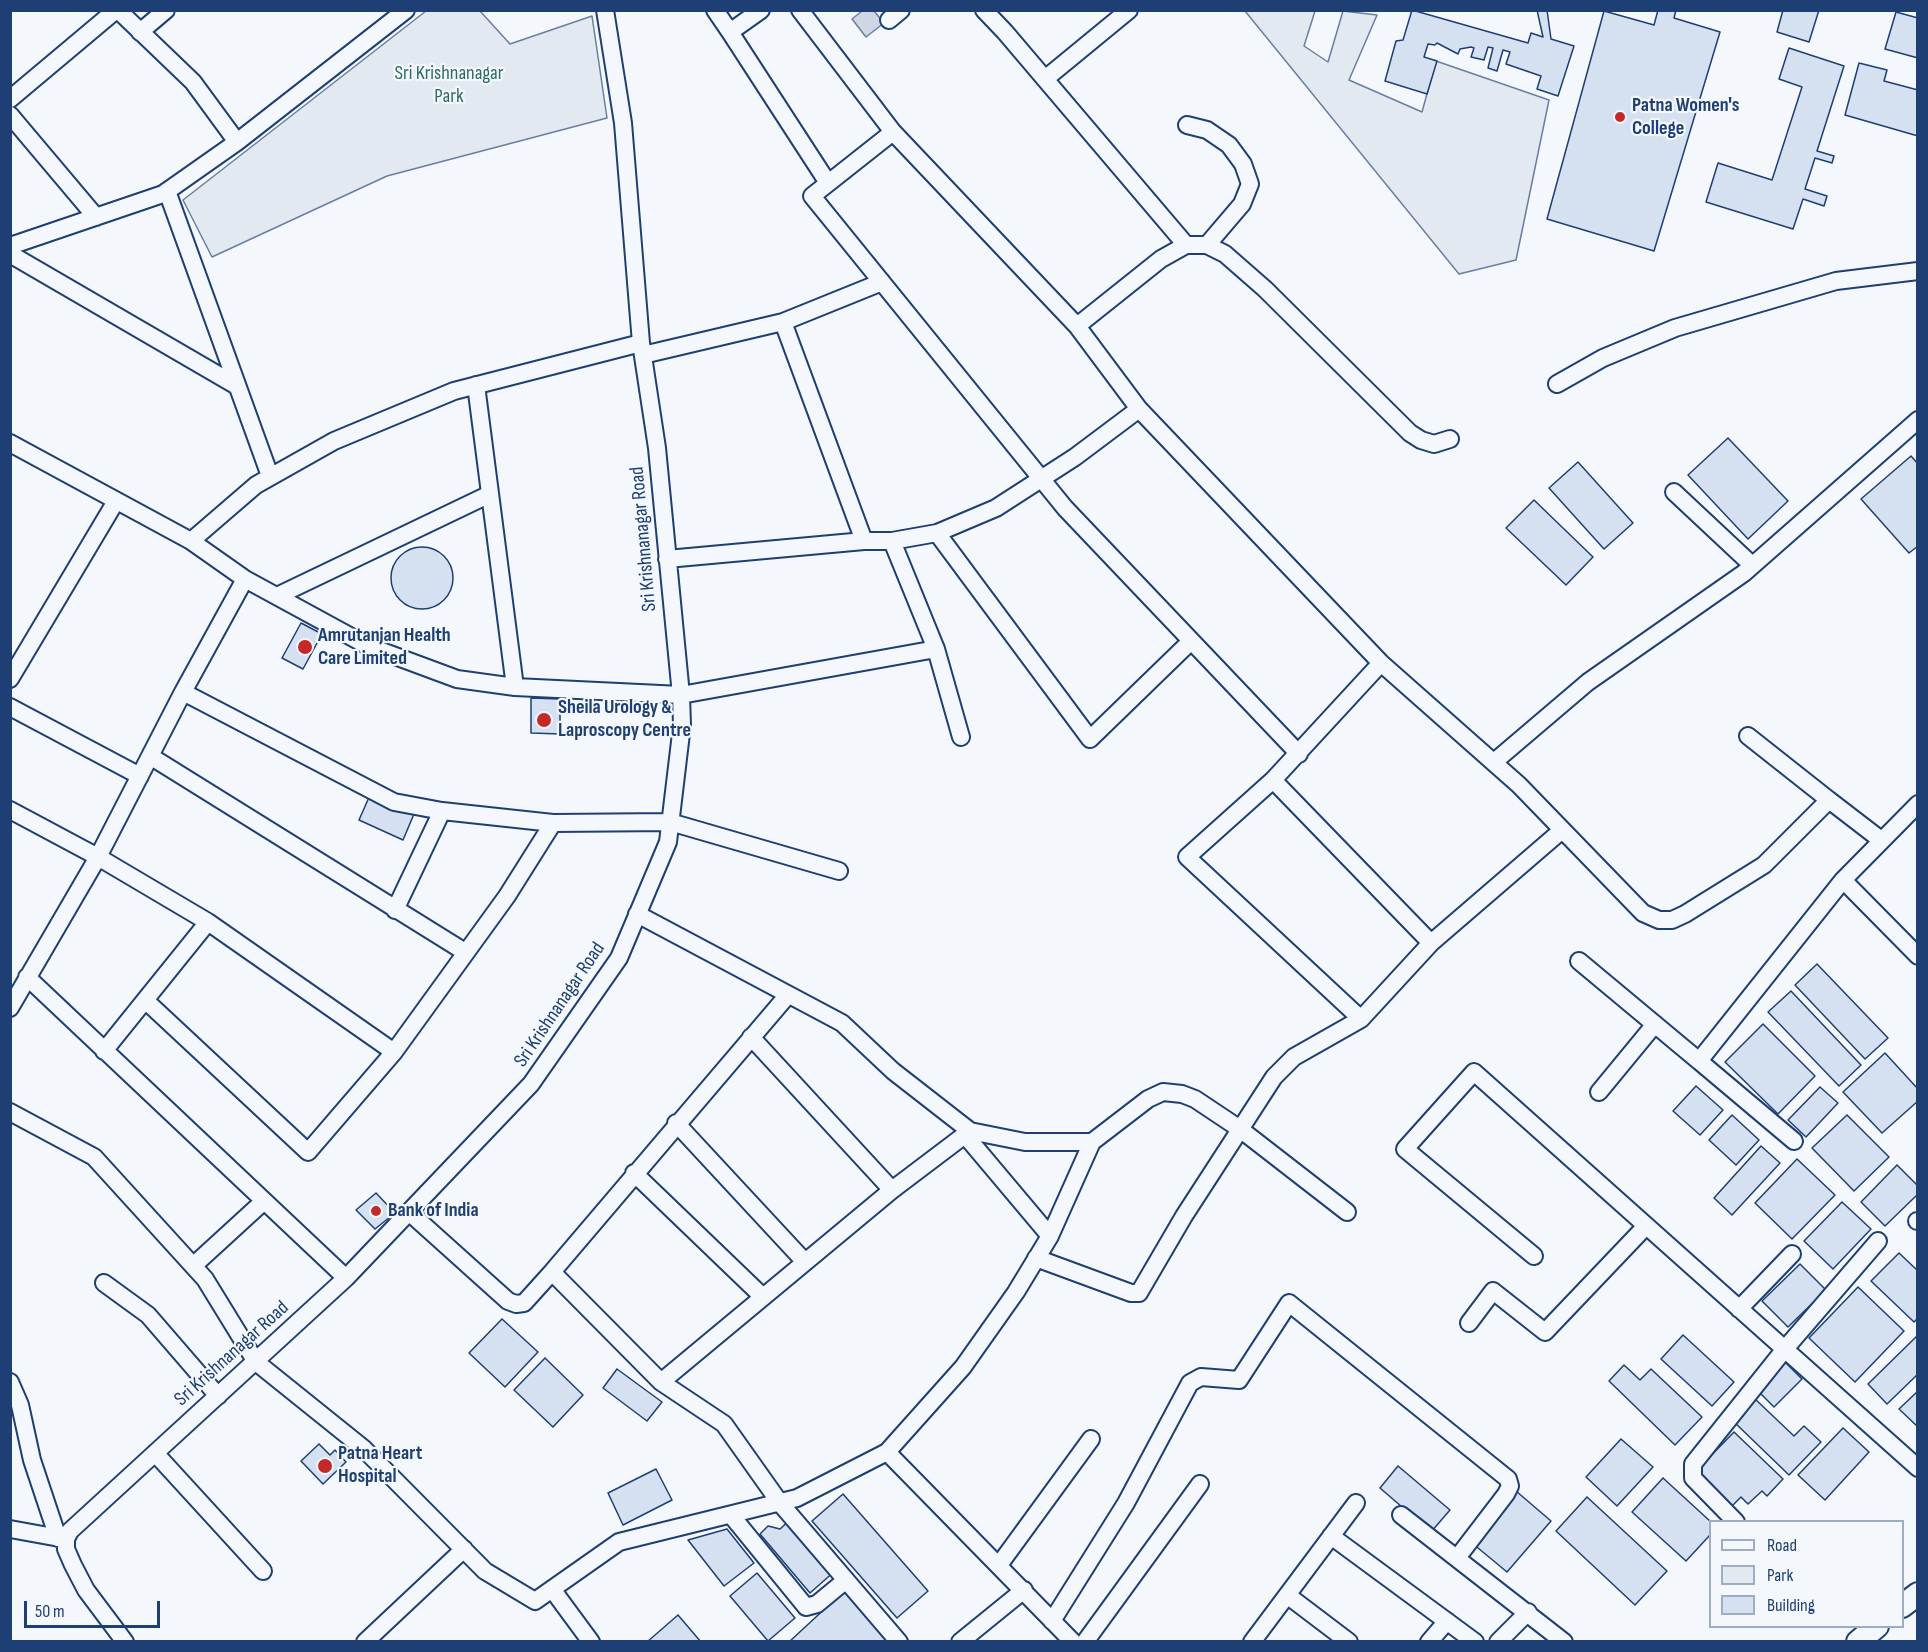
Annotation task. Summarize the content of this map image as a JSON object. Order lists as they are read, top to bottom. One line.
{"streets":{"street":["Sri Krishnanagar Road"]},"parks":["Sri Krishnanagar Park"],"places":["Patna Women's College","Amrutanjan Health Care Limited","Sheila Urology & Laproscopy Centre","Bank of India","Patna Heart Hospital"],"legend":["Road","Park","Building"],"scale_bar":"50 m"}
